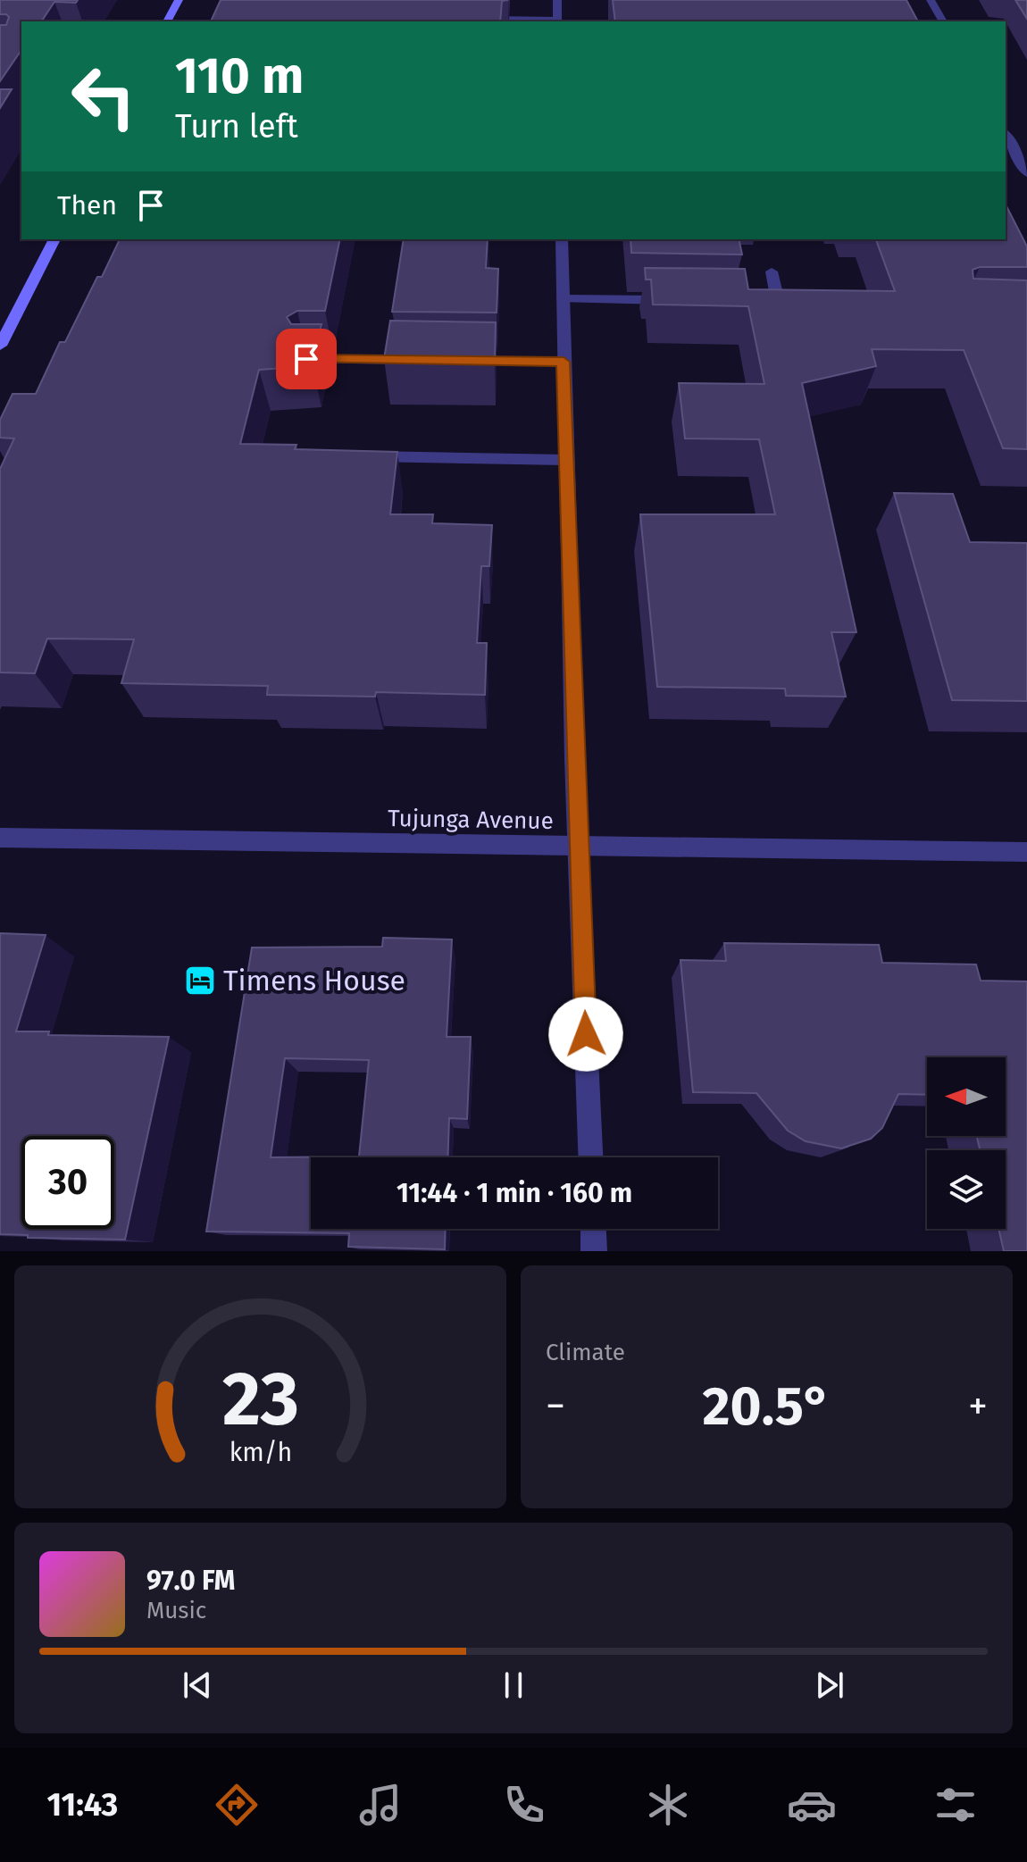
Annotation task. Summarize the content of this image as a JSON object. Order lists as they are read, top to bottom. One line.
{"streets":{"street":["Tujunga Avenue"]},"places":{"hotel":["Timens House"]},"north":"left","page":{"turn":["110 m","Turn left"],"then":"Then","limit":"30","trip":"11:44 · 1 min · 160 m","tile":"Climate","heat":["−","20.5°","+"],"song":["97.0 FM","Music"],"tabs":"11:43","gauge":["23","km/h"]}}
